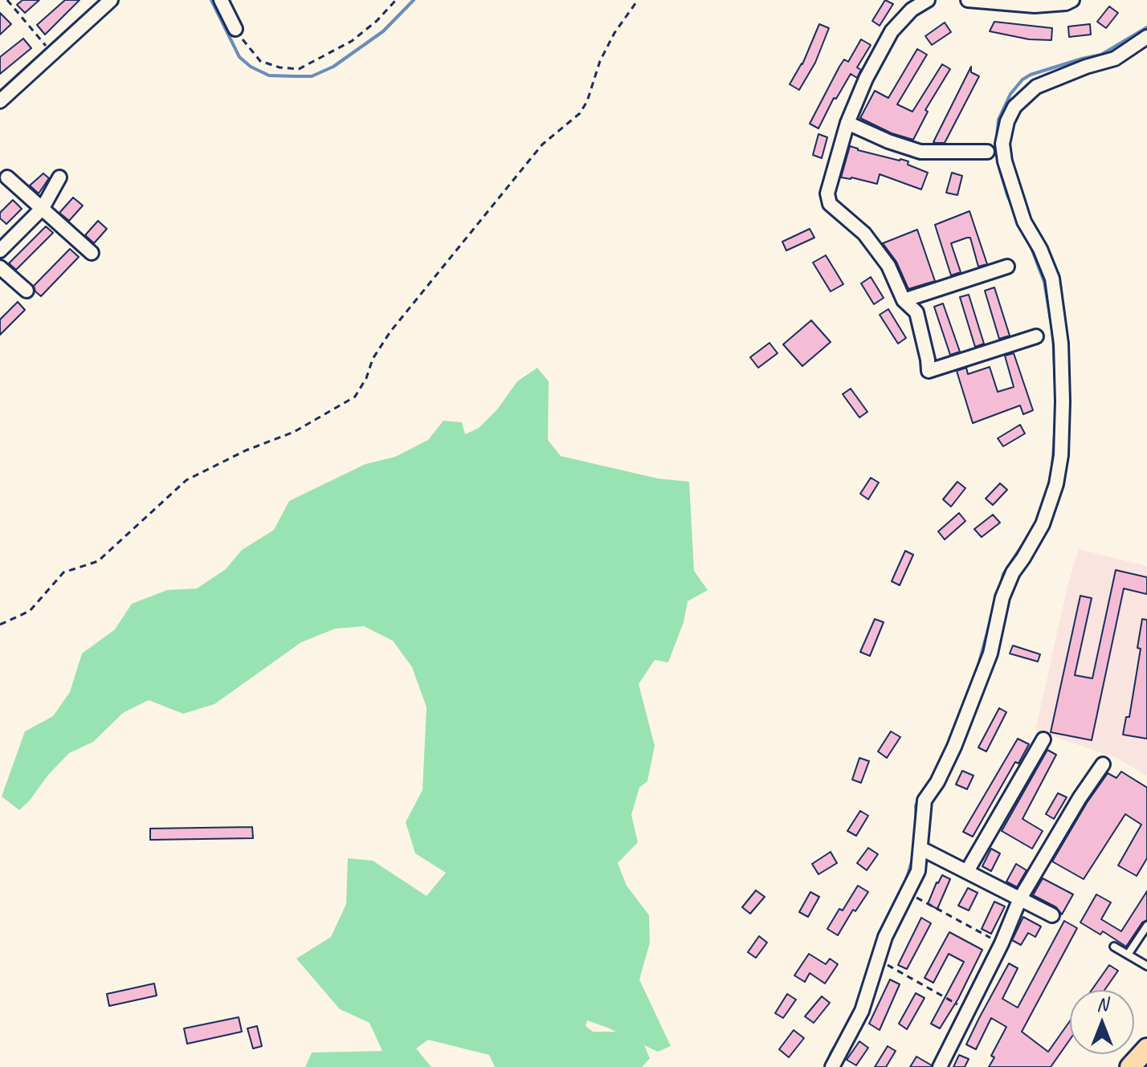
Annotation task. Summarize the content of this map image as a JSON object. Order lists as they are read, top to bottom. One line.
{"north":"top"}
